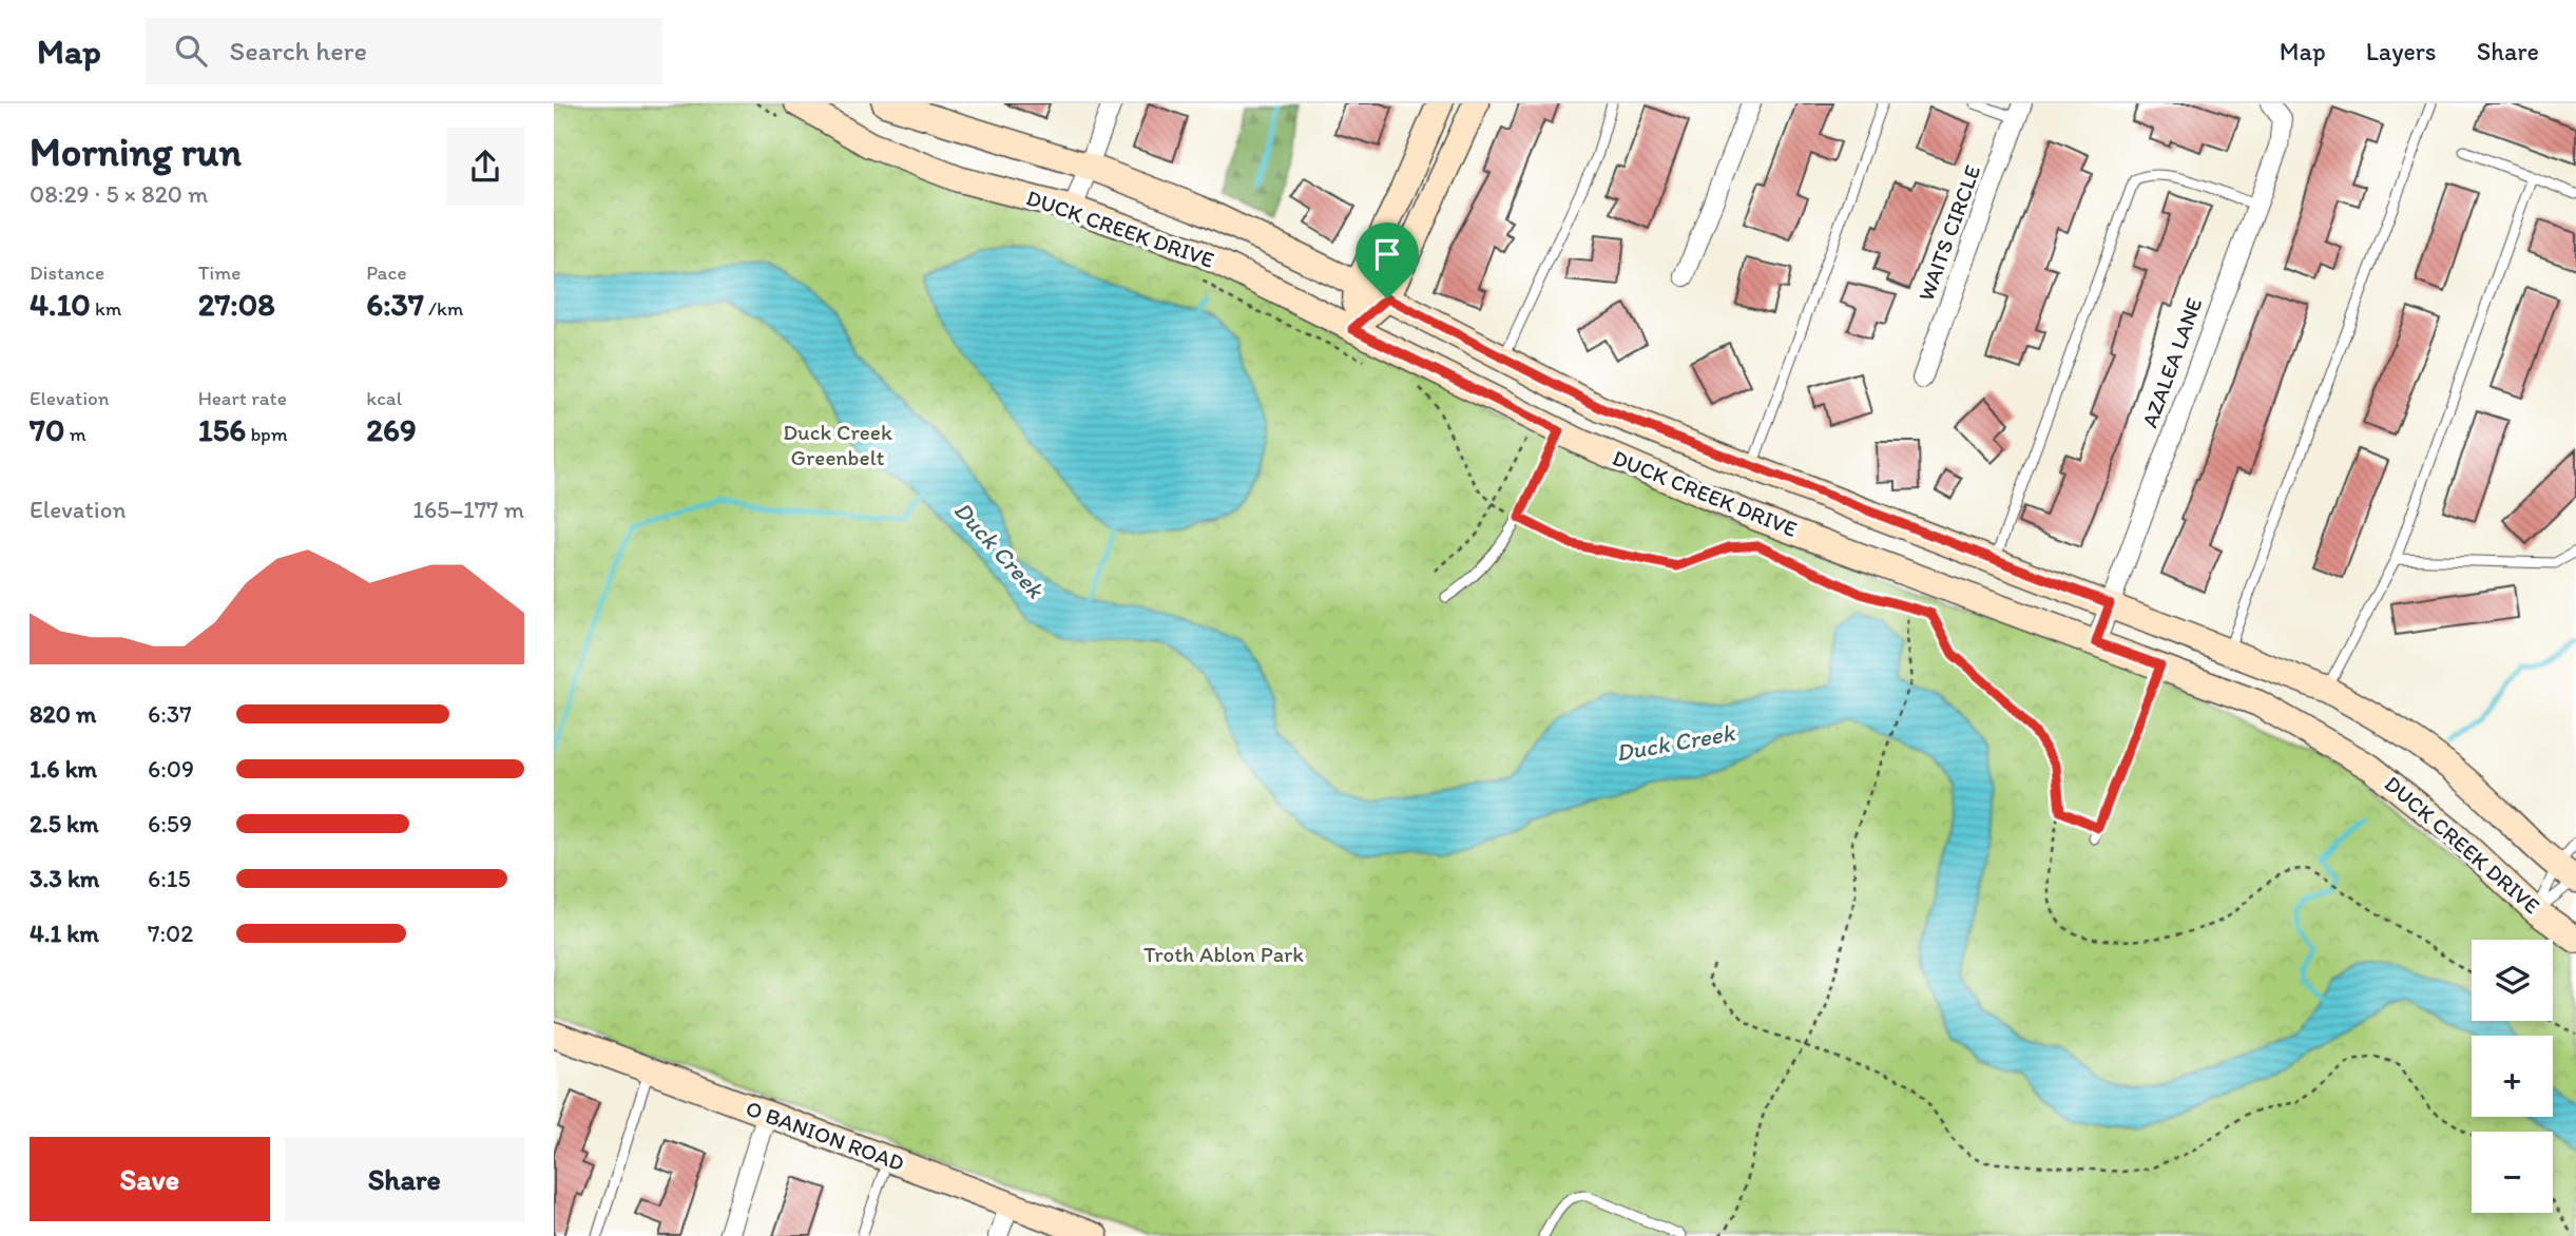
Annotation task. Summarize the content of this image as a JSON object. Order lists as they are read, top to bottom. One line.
{"streets":{"main road":["DUCK CREEK DRIVE","O BANION ROAD"],"street":["WAITS CIRCLE","AZALEA LANE"]},"crossings":[["DUCK CREEK DRIVE","AZALEA LANE"]],"water":["Duck Creek"],"parks":["Duck Creek Greenbelt","Troth Ablon Park"],"page":{"header":"Map","search":"Search here","nav":["Map","Layers","Share"],"heading":["Morning run","08:29 · 5 × 820 m"],"stats":[["Distance","4.10 km"],["Time","27:08"],["Pace","6:37 /km"],["Elevation","70 m"],["Heart rate","156 bpm"],["kcal","269"]],"chart":["Elevation","165–177 m"],"list":[{"name":"820 m","note":"6:37"},{"name":"1.6 km","note":"6:09"},{"name":"2.5 km","note":"6:59"},{"name":"3.3 km","note":"6:15"},{"name":"4.1 km","note":"7:02"}],"map_buttons":["+","−"],"buttons":["Save","Share"]}}
